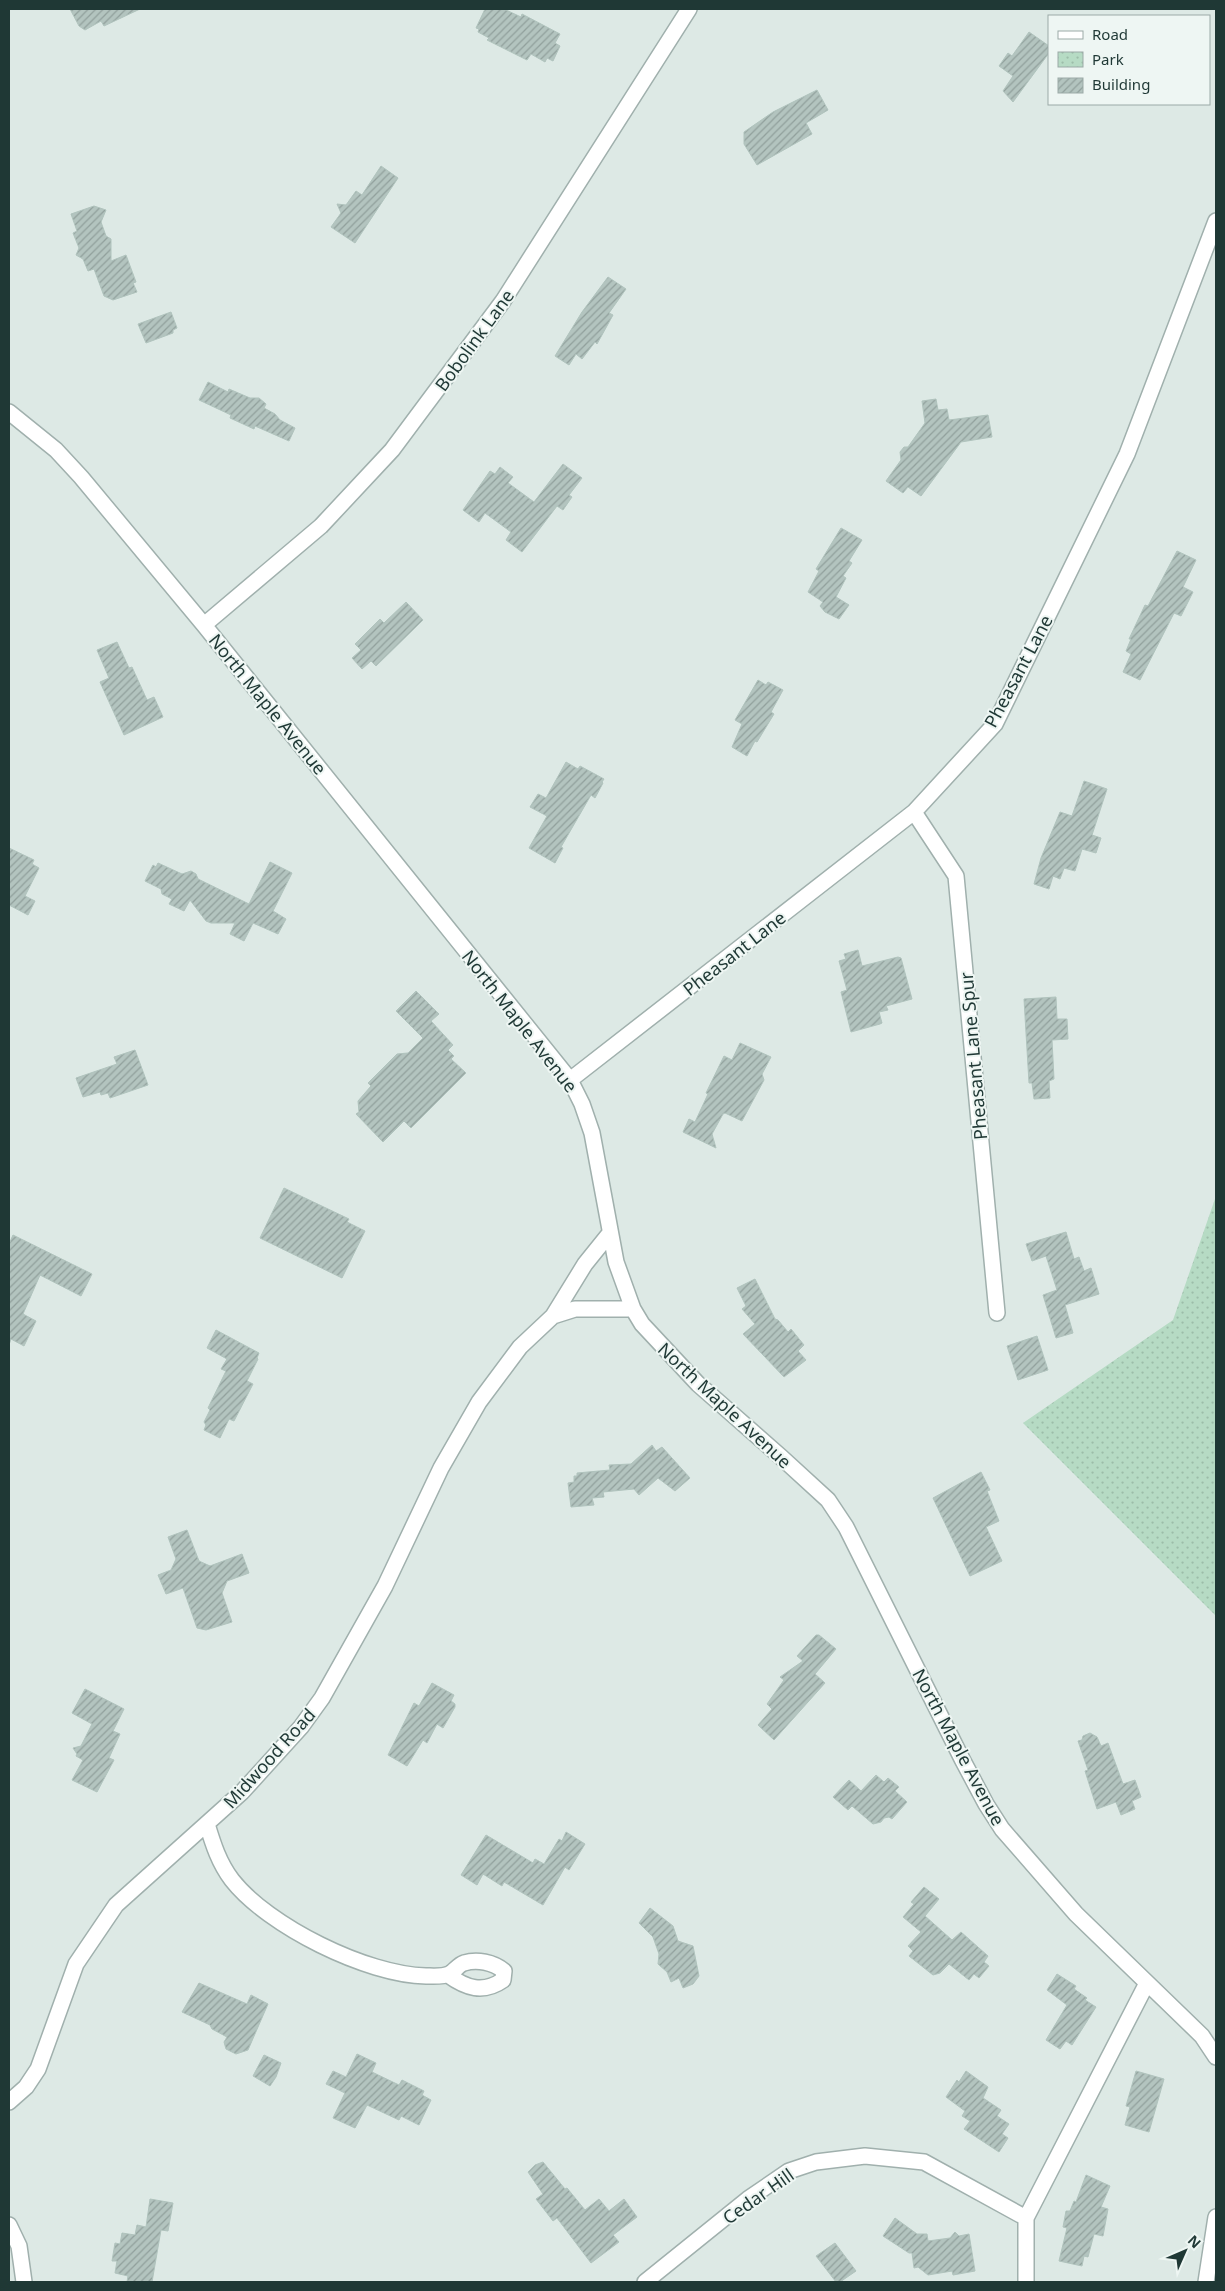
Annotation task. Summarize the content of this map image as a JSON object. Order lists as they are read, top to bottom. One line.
{"streets":{"street":["Bobolink Lane","Pheasant Lane","North Maple Avenue","Pheasant Lane Spur","Midwood Road","Cedar Hill"]},"crossings":[["Bobolink Lane","North Maple Avenue"],["Pheasant Lane","North Maple Avenue"],["Pheasant Lane","Pheasant Lane Spur"],["North Maple Avenue","Midwood Road"]],"legend":["Road","Park","Building"],"north":"top right"}
